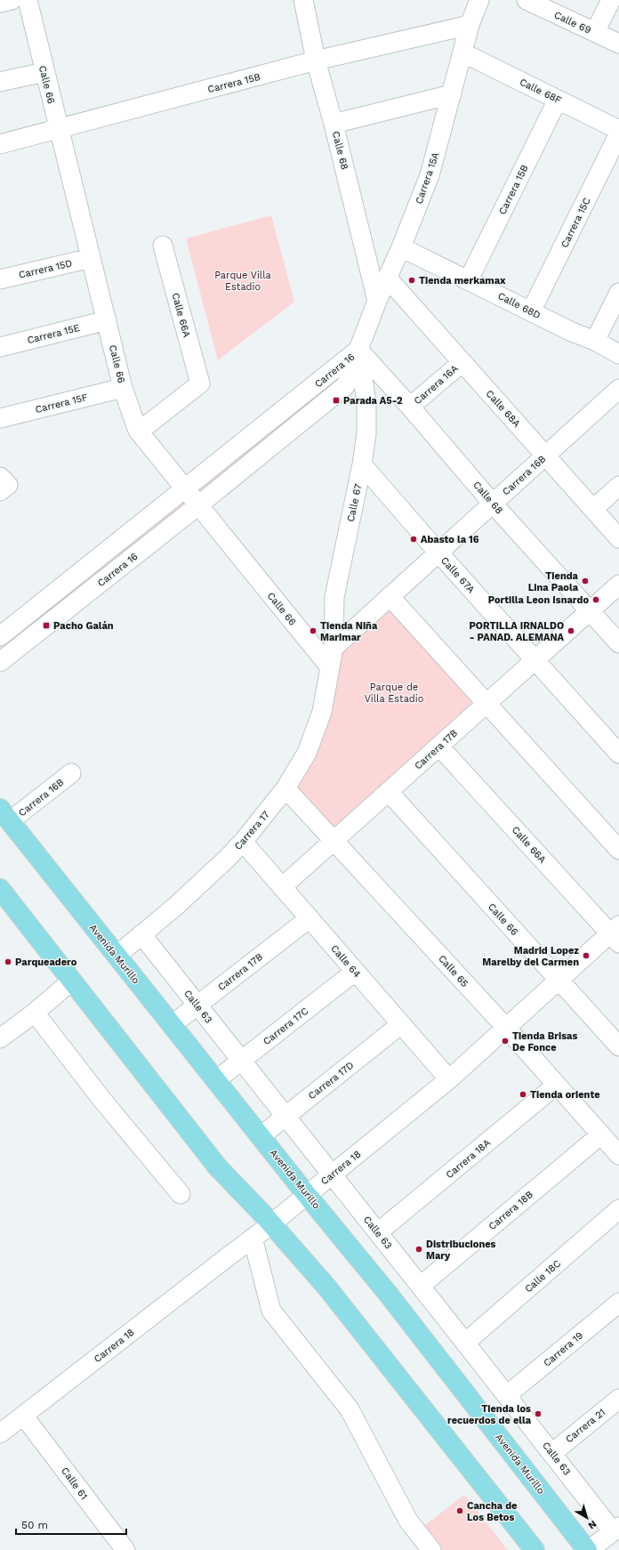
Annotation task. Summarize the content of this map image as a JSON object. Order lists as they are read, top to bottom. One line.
{"streets":{"main road":["Avenida Murillo"],"street":["Calle 69","Carrera 15B","Calle 66","Calle 68F","Calle 68","Carrera 15A","Carrera 15C","Carrera 15D","Calle 68D","Calle 66A","Carrera 15E","Carrera 16","Carrera 16A","Carrera 15F","Calle 68A","Carrera 16B","Calle 67","Calle 67A","Carrera 17B","Carrera 17","Calle 64","Calle 65","Calle 63","Carrera 17C","Carrera 17D","Carrera 18A","Carrera 18","Carrera 18B","Calle 18C","Carrera 19","Carrera 21","Calle 61"]},"crossings":[["Carrera 15B","Calle 66"],["Carrera 15B","Calle 68F"],["Carrera 15B","Calle 68"],["Carrera 15B","Carrera 15A"],["Carrera 15B","Calle 68D"],["Calle 66","Carrera 15D"],["Calle 66","Calle 66A"],["Calle 66","Carrera 15E"],["Calle 66","Carrera 16"],["Calle 66","Carrera 15F"],["Calle 66","Carrera 17B"],["Calle 66","Carrera 17"],["Calle 66","Carrera 18"],["Calle 68F","Carrera 15A"],["Calle 68","Carrera 15A"],["Calle 68","Carrera 16"],["Calle 68","Carrera 16A"],["Calle 68","Carrera 16B"],["Calle 68","Carrera 17B"],["Carrera 15A","Calle 68D"],["Carrera 15A","Carrera 16"],["Carrera 15A","Calle 68A"],["Carrera 15C","Calle 68D"],["Calle 66A","Carrera 17B"],["Calle 66A","Carrera 18"],["Carrera 16A","Calle 68A"],["Calle 68A","Carrera 16B"],["Carrera 16B","Calle 67"],["Carrera 16B","Calle 67A"],["Carrera 16B","Avenida Murillo"],["Calle 67","Calle 67A"],["Calle 67A","Carrera 17B"],["Carrera 17B","Avenida Murillo"],["Carrera 17B","Calle 64"],["Carrera 17B","Calle 65"],["Carrera 17B","Calle 63"],["Carrera 17","Avenida Murillo"],["Carrera 17","Calle 64"],["Carrera 17","Calle 65"],["Carrera 17","Calle 63"],["Avenida Murillo","Carrera 17C"],["Avenida Murillo","Carrera 17D"],["Avenida Murillo","Carrera 18"],["Calle 64","Carrera 17C"],["Calle 64","Carrera 17D"],["Calle 64","Carrera 18"],["Calle 65","Carrera 18A"],["Calle 65","Carrera 18"],["Calle 65","Carrera 18B"],["Calle 63","Carrera 17C"],["Calle 63","Carrera 17D"],["Calle 63","Carrera 18A"],["Calle 63","Carrera 18"],["Calle 63","Carrera 18B"],["Calle 63","Calle 18C"],["Calle 63","Carrera 19"],["Calle 63","Carrera 21"],["Carrera 18","Calle 61"]],"parks":["Parque Villa Estadio","Parque de Villa Estadio"],"places":{"other":["Tienda merkamax","Abasto la 16","Tienda Lina Paola","Portilla Leon Isnardo","Tienda Niña Marimar","PORTILLA IRNALDO - PANAD. ALEMANA","Madrid Lopez Marelby del Carmen","Parqueadero","Tienda Brisas De Fonce","Tienda oriente","Distribuciones Mary","Tienda los recuerdos de ella","Cancha de Los Betos"],"transit":["Parada A5-2","Pacho Galán"]},"scale_bar":"50 m","north":"bottom right"}
